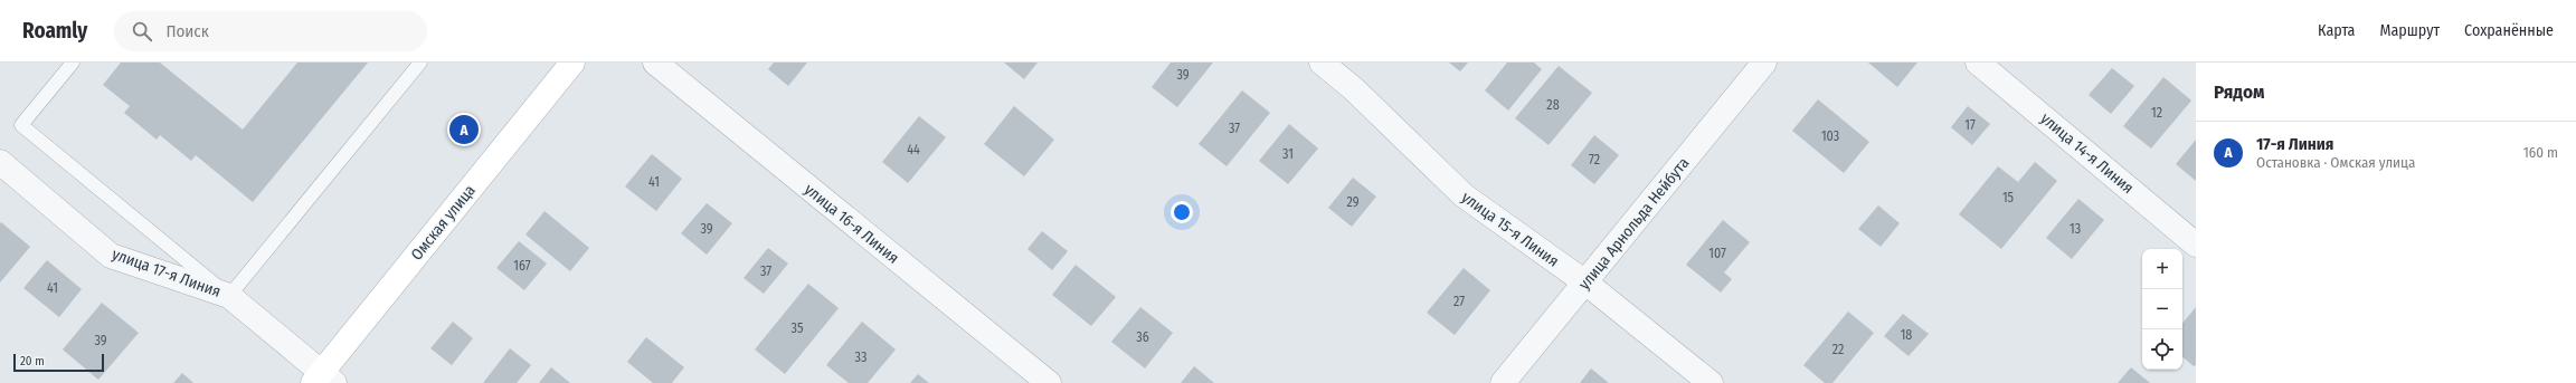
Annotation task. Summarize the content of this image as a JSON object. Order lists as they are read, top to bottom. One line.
{"streets":{"main road":["Омская улица"],"street":["улица 14-я Линия","улица 16-я Линия","улица Арнольда Нейбута","улица 15-я Линия","улица 17-я Линия"]},"crossings":[["Омская улица","улица 17-я Линия"],["улица Арнольда Нейбута","улица 15-я Линия"]],"house_numbers":["39","28","12","17","37","103","44","31","72","41","15","29","39","13","107","167","37","41","27","35","18","36","39","22","33"],"scale_bar":"20 m","page":{"header":"Roamly","search":"Поиск","nav":["Карта","Маршрут","Сохранённые"],"heading":"Рядом","pins":"A","list":[{"mark":"A","name":"17-я Линия","note":"Остановка · Омская улица","value":"160 m"}],"map_buttons":["+","−"],"scale":"20 m"}}
